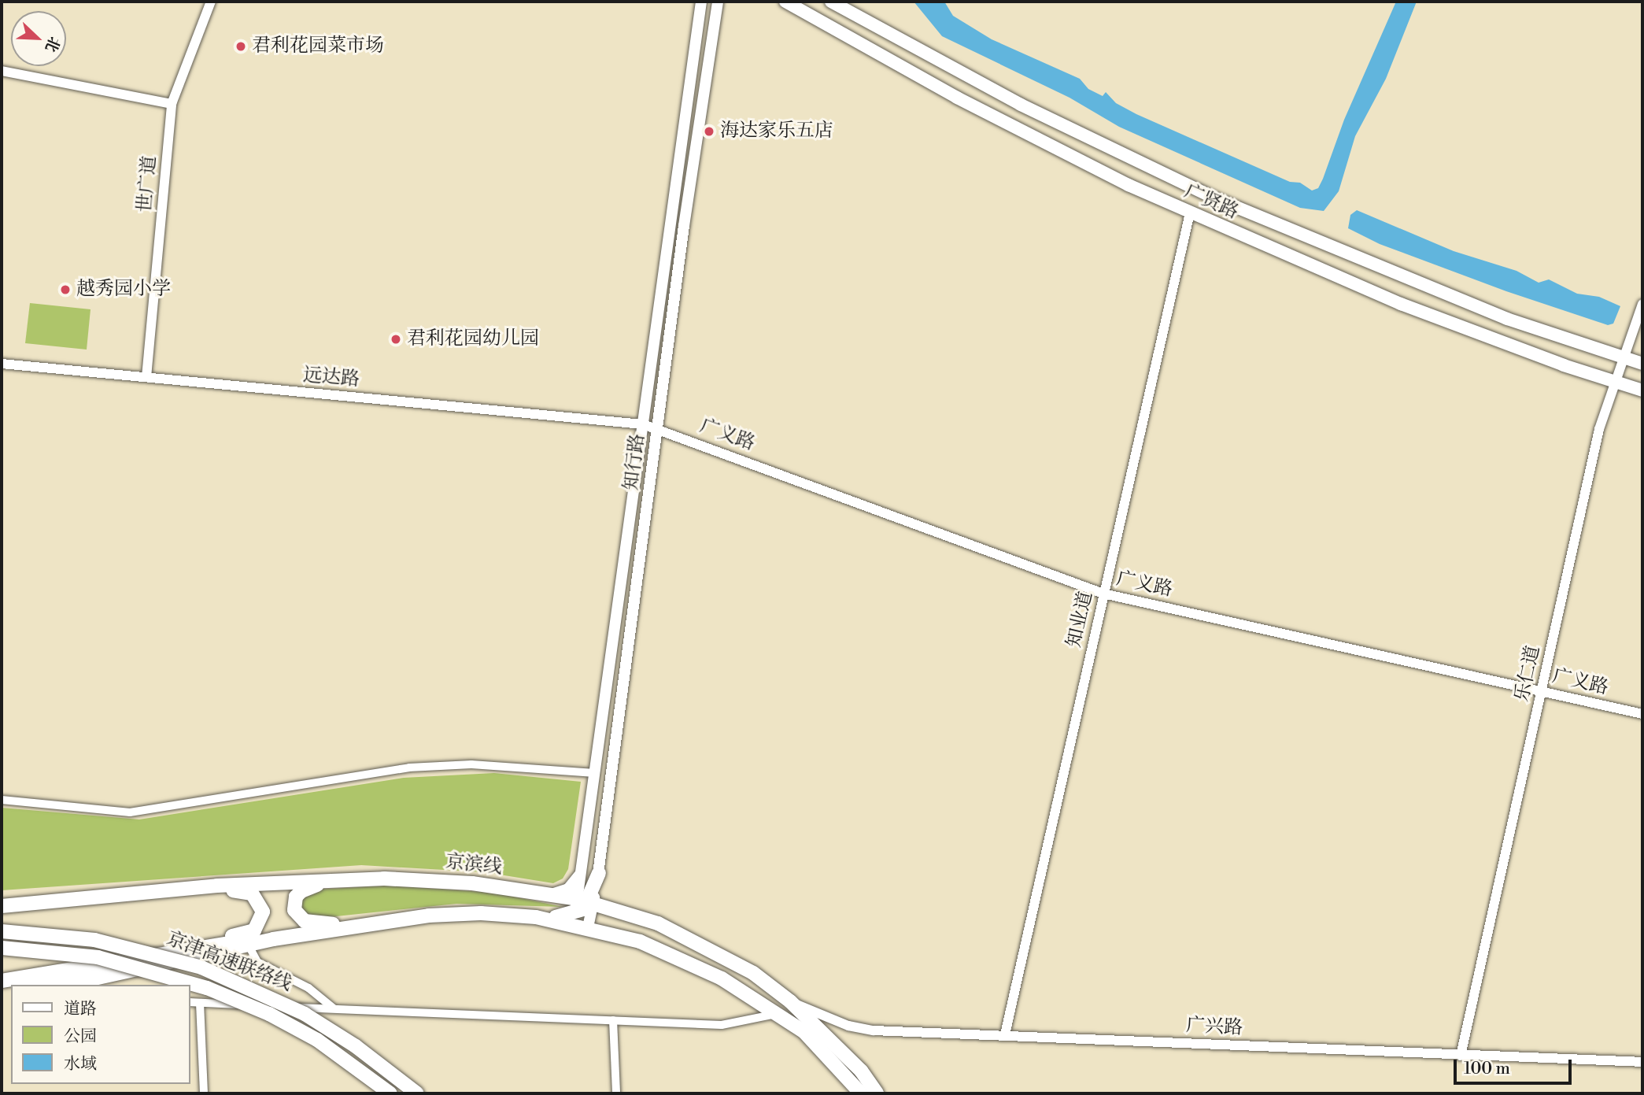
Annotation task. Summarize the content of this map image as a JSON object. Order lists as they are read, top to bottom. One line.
{"streets":{"highway":["京滨线","京津高速联络线"],"main road":["广贤路","知行路"],"street":["世广道","远达路","广义路","知业道","乐仁道","广兴路"]},"crossings":[["世广道","远达路"],["广贤路","知业道"],["广贤路","乐仁道"],["远达路","广义路"],["远达路","知行路"],["广义路","知行路"],["广义路","知业道"],["广义路","乐仁道"],["知行路","京滨线"],["知业道","广兴路"],["乐仁道","广兴路"],["京滨线","广兴路"]],"places":["君利花园菜市场","海达家乐五店","越秀园小学","君利花园幼儿园"],"legend":["道路","公园","水域"],"scale_bar":"100 m","north":"bottom right"}
